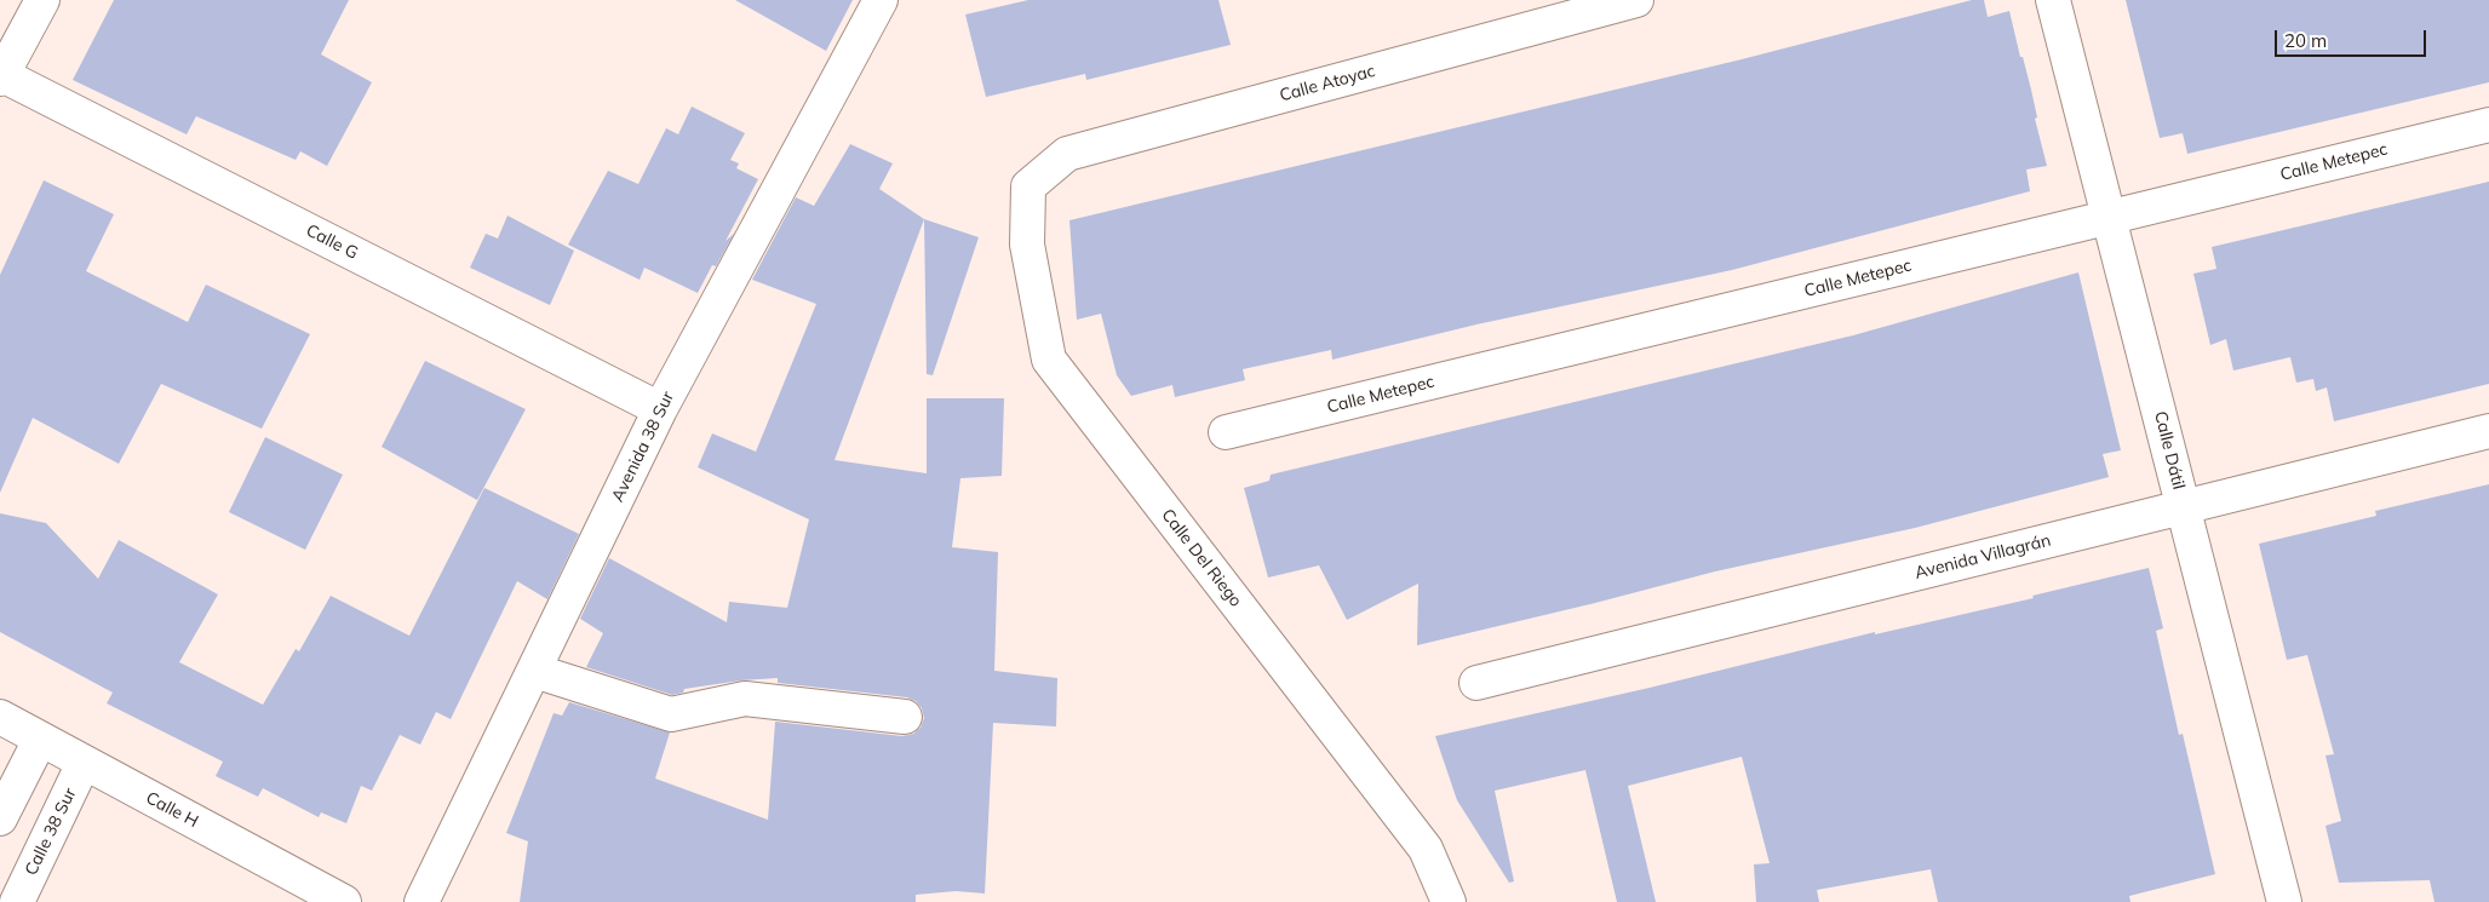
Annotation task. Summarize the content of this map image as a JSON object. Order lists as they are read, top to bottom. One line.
{"streets":{"street":["Calle Atoyac","Calle Metepec","Calle G","Avenida 38 Sur","Calle Dátil","Avenida Villagrán","Calle Del Riego","Calle H","Calle 38 Sur"]},"crossings":[["Calle Atoyac","Calle Del Riego"],["Calle Metepec","Calle Dátil"],["Calle G","Avenida 38 Sur"],["Calle Dátil","Avenida Villagrán"],["Calle H","Calle 38 Sur"]],"scale_bar":"20 m"}
